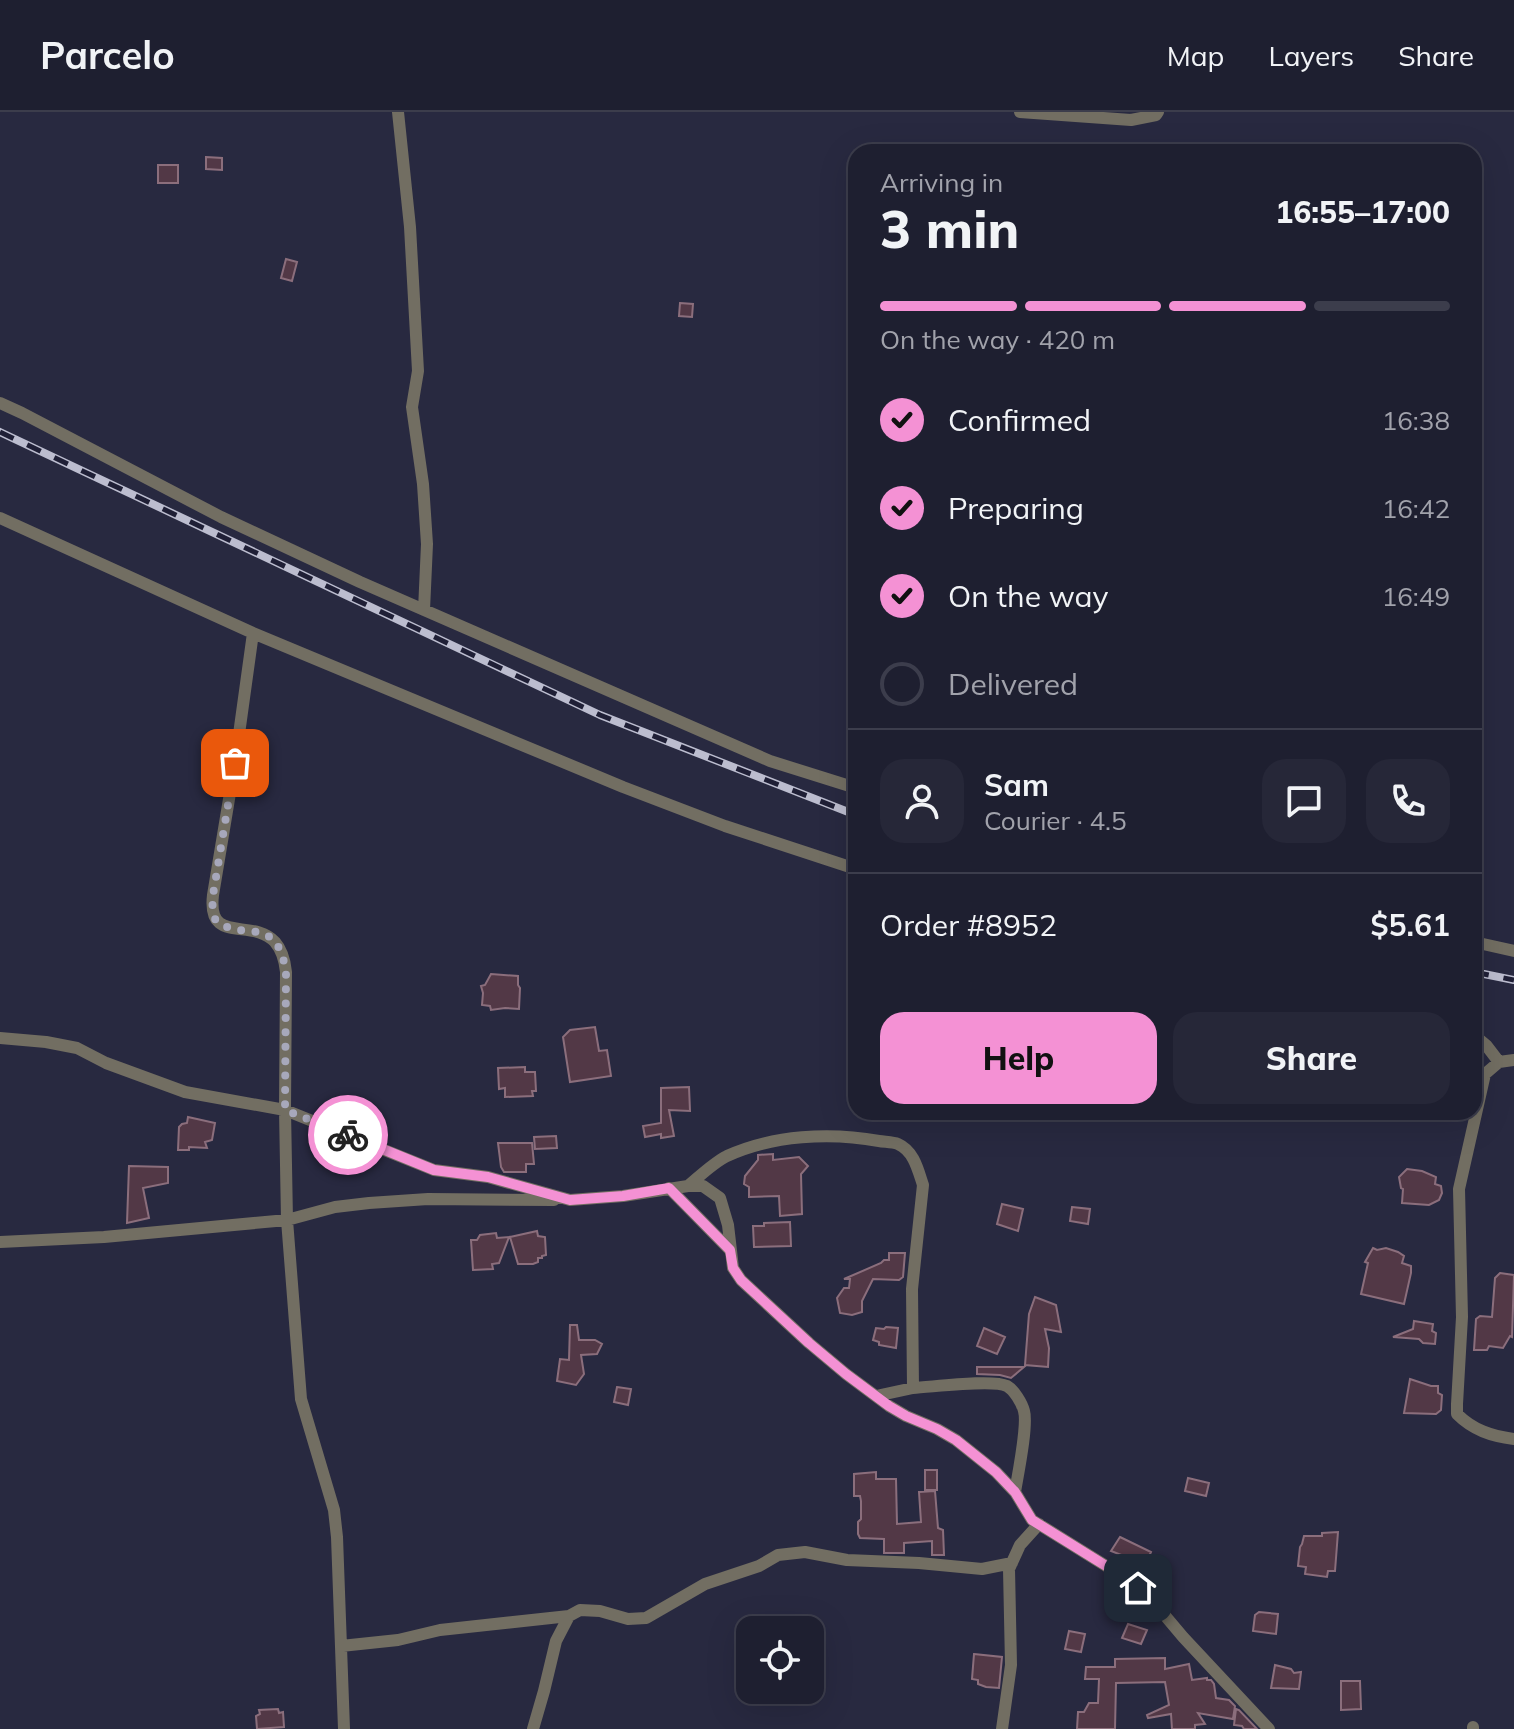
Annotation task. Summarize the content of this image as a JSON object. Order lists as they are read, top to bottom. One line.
{"page":{"header":"Parcelo","nav":["Map","Layers","Share"],"heading":["3 min","Arriving in","16:55–17:00"],"panel":["Sam","Courier · 4.5","Order #8952","$5.61"],"bar":"On the way · 420 m","list":[["Confirmed","16:38"],["Preparing","16:42"],["On the way","16:49"],"Delivered"],"buttons":["Help","Share"]}}
